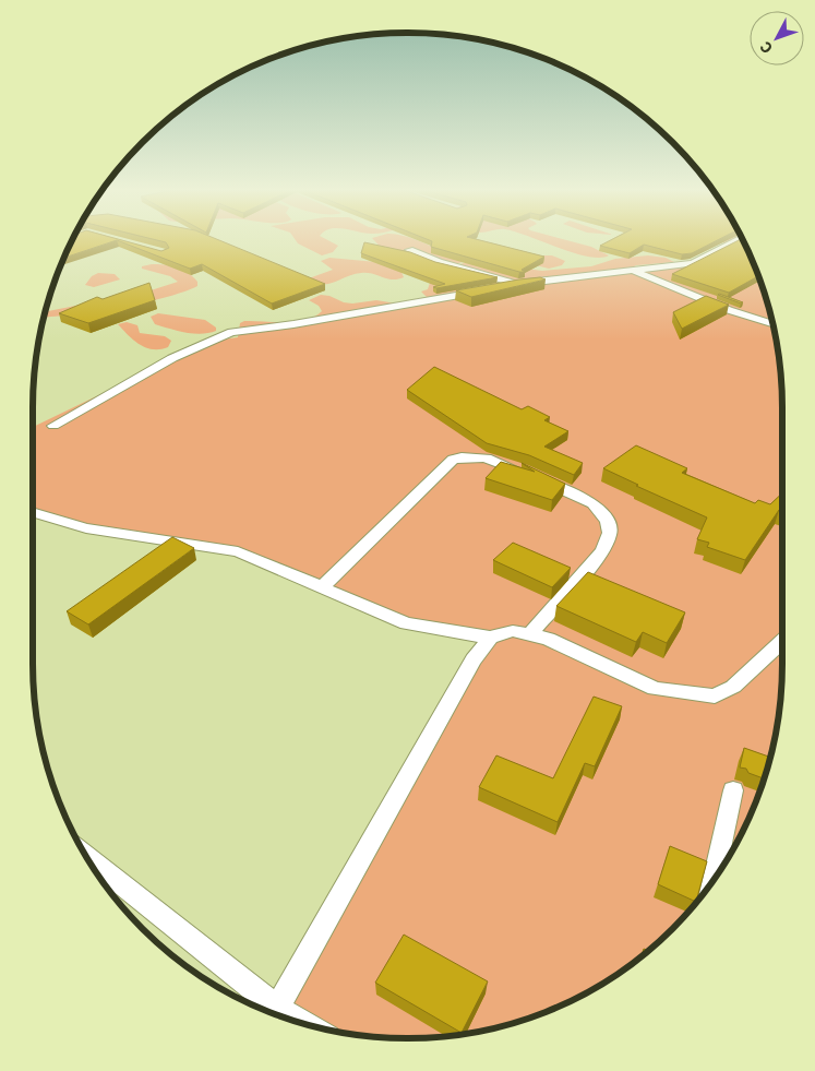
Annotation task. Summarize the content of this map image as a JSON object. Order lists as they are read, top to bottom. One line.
{"north":"bottom left"}
